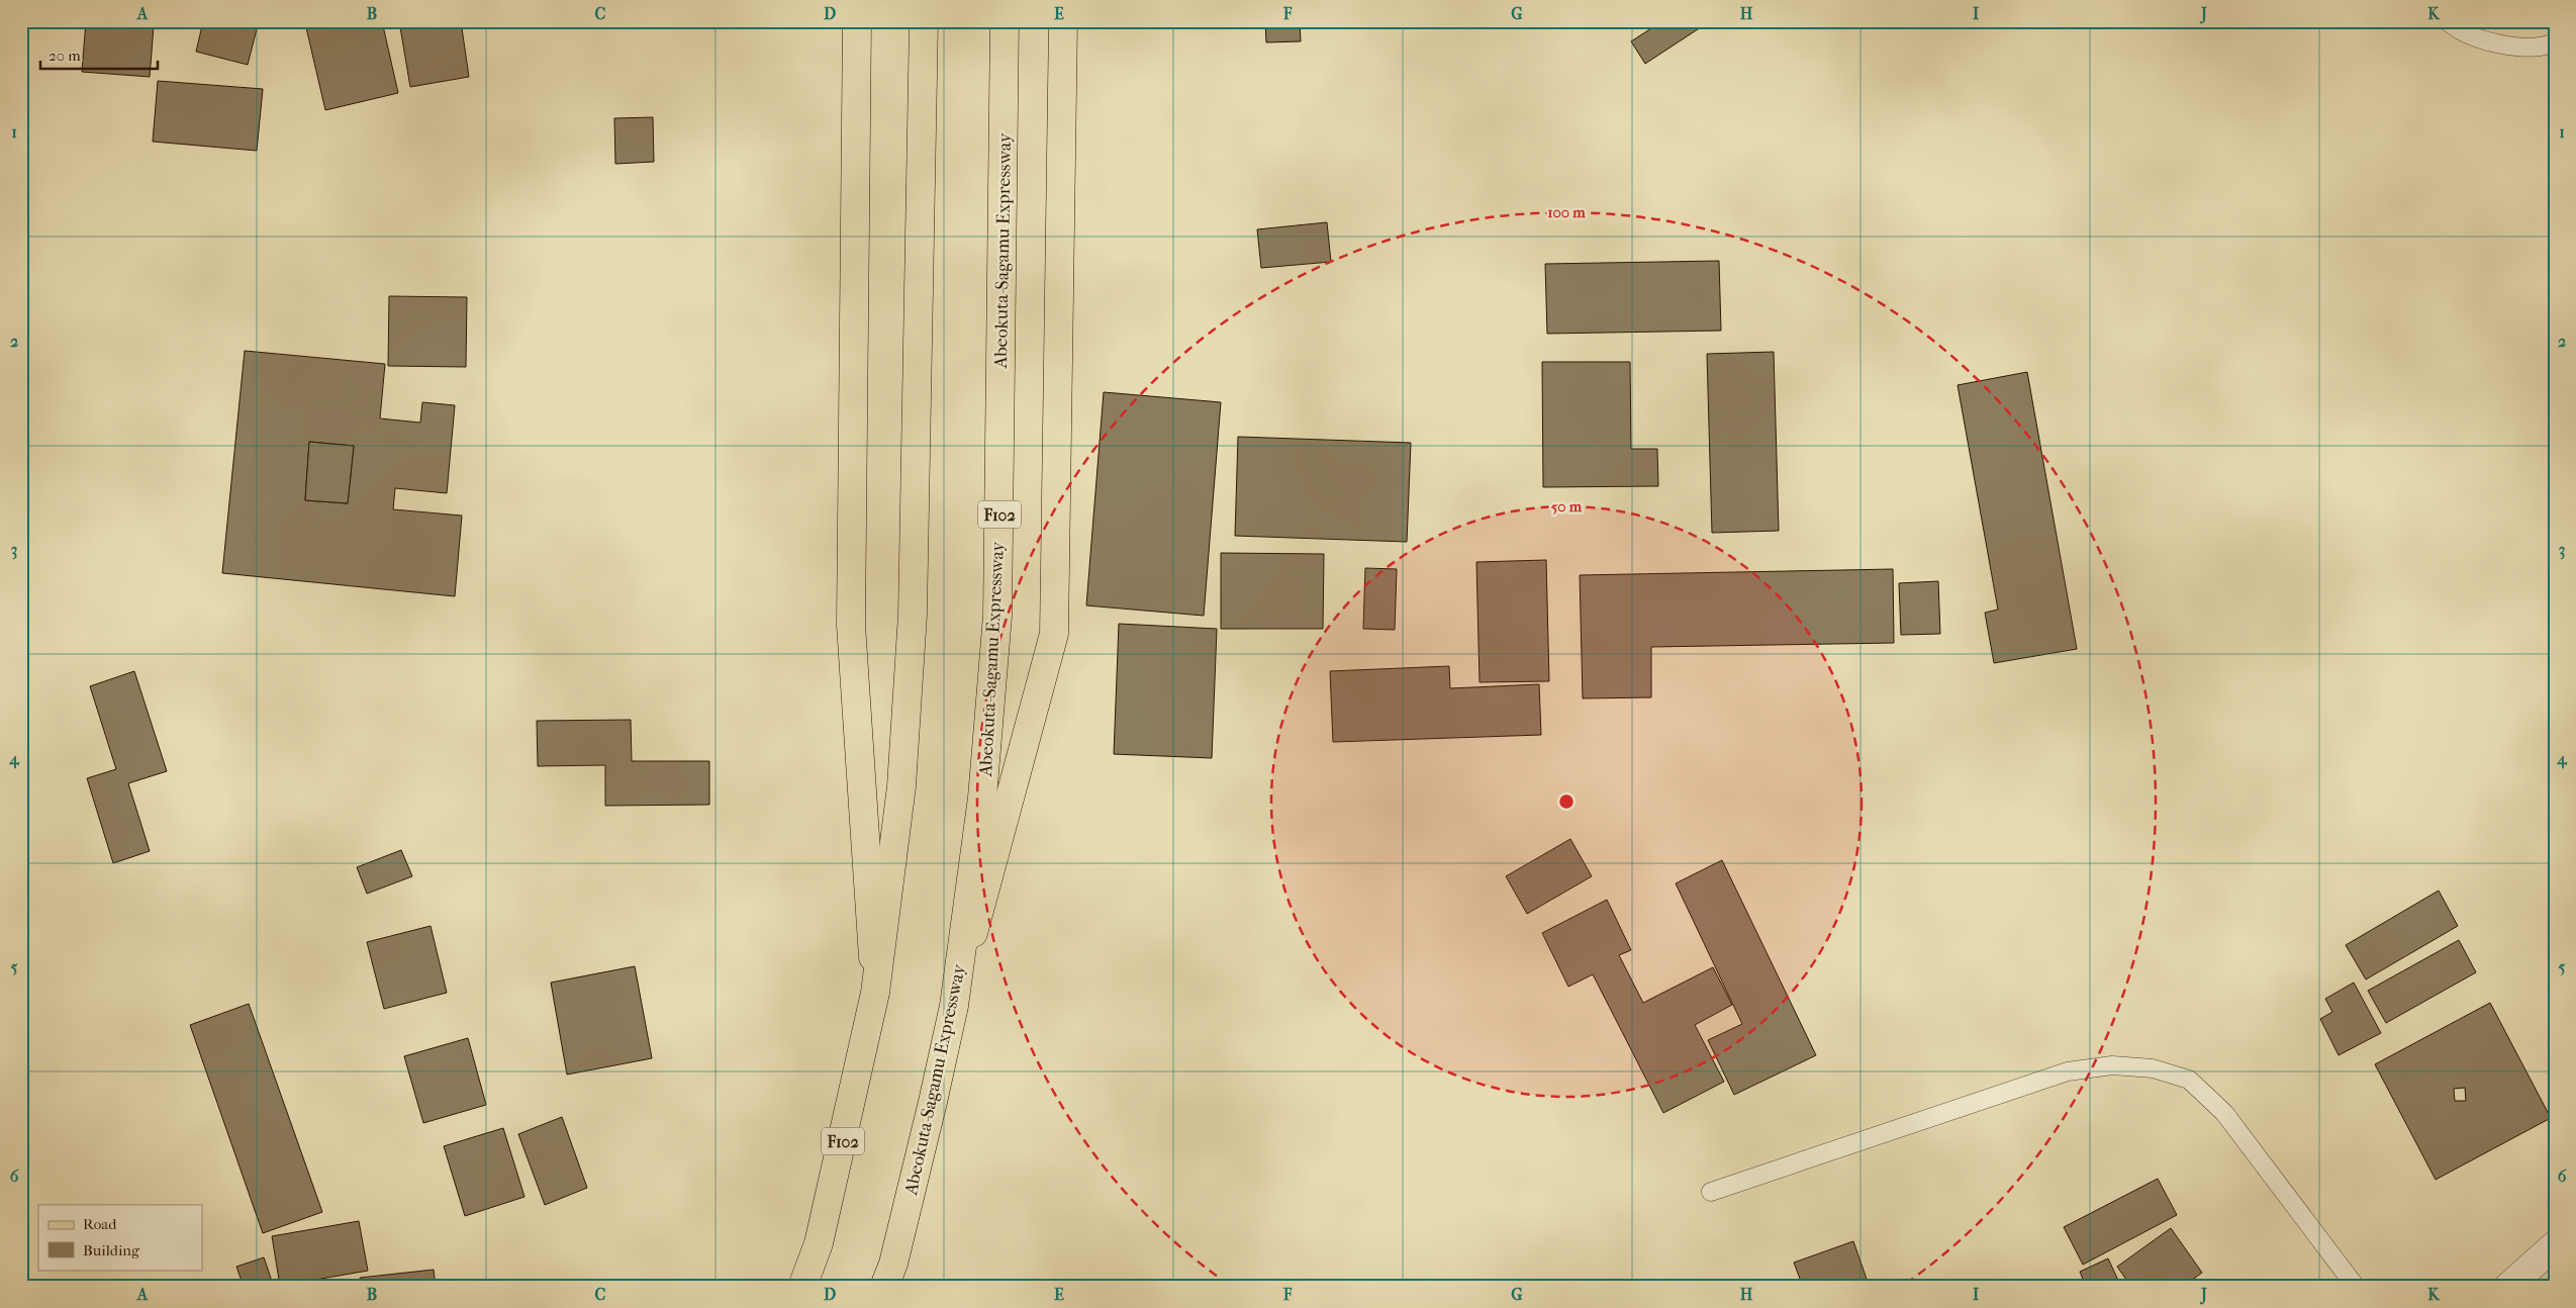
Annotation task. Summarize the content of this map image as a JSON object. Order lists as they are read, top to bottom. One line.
{"streets":{"main road":["Abeokuta-Sagamu Expressway","F102"]},"legend":["Road","Building"],"scale_bar":"20 m","grid":{"columns":["A","B","C","D","E","F","G","H","I","J","K"],"rows":["1","2","3","4","5","6"]},"rings":["100 m","50 m"]}
